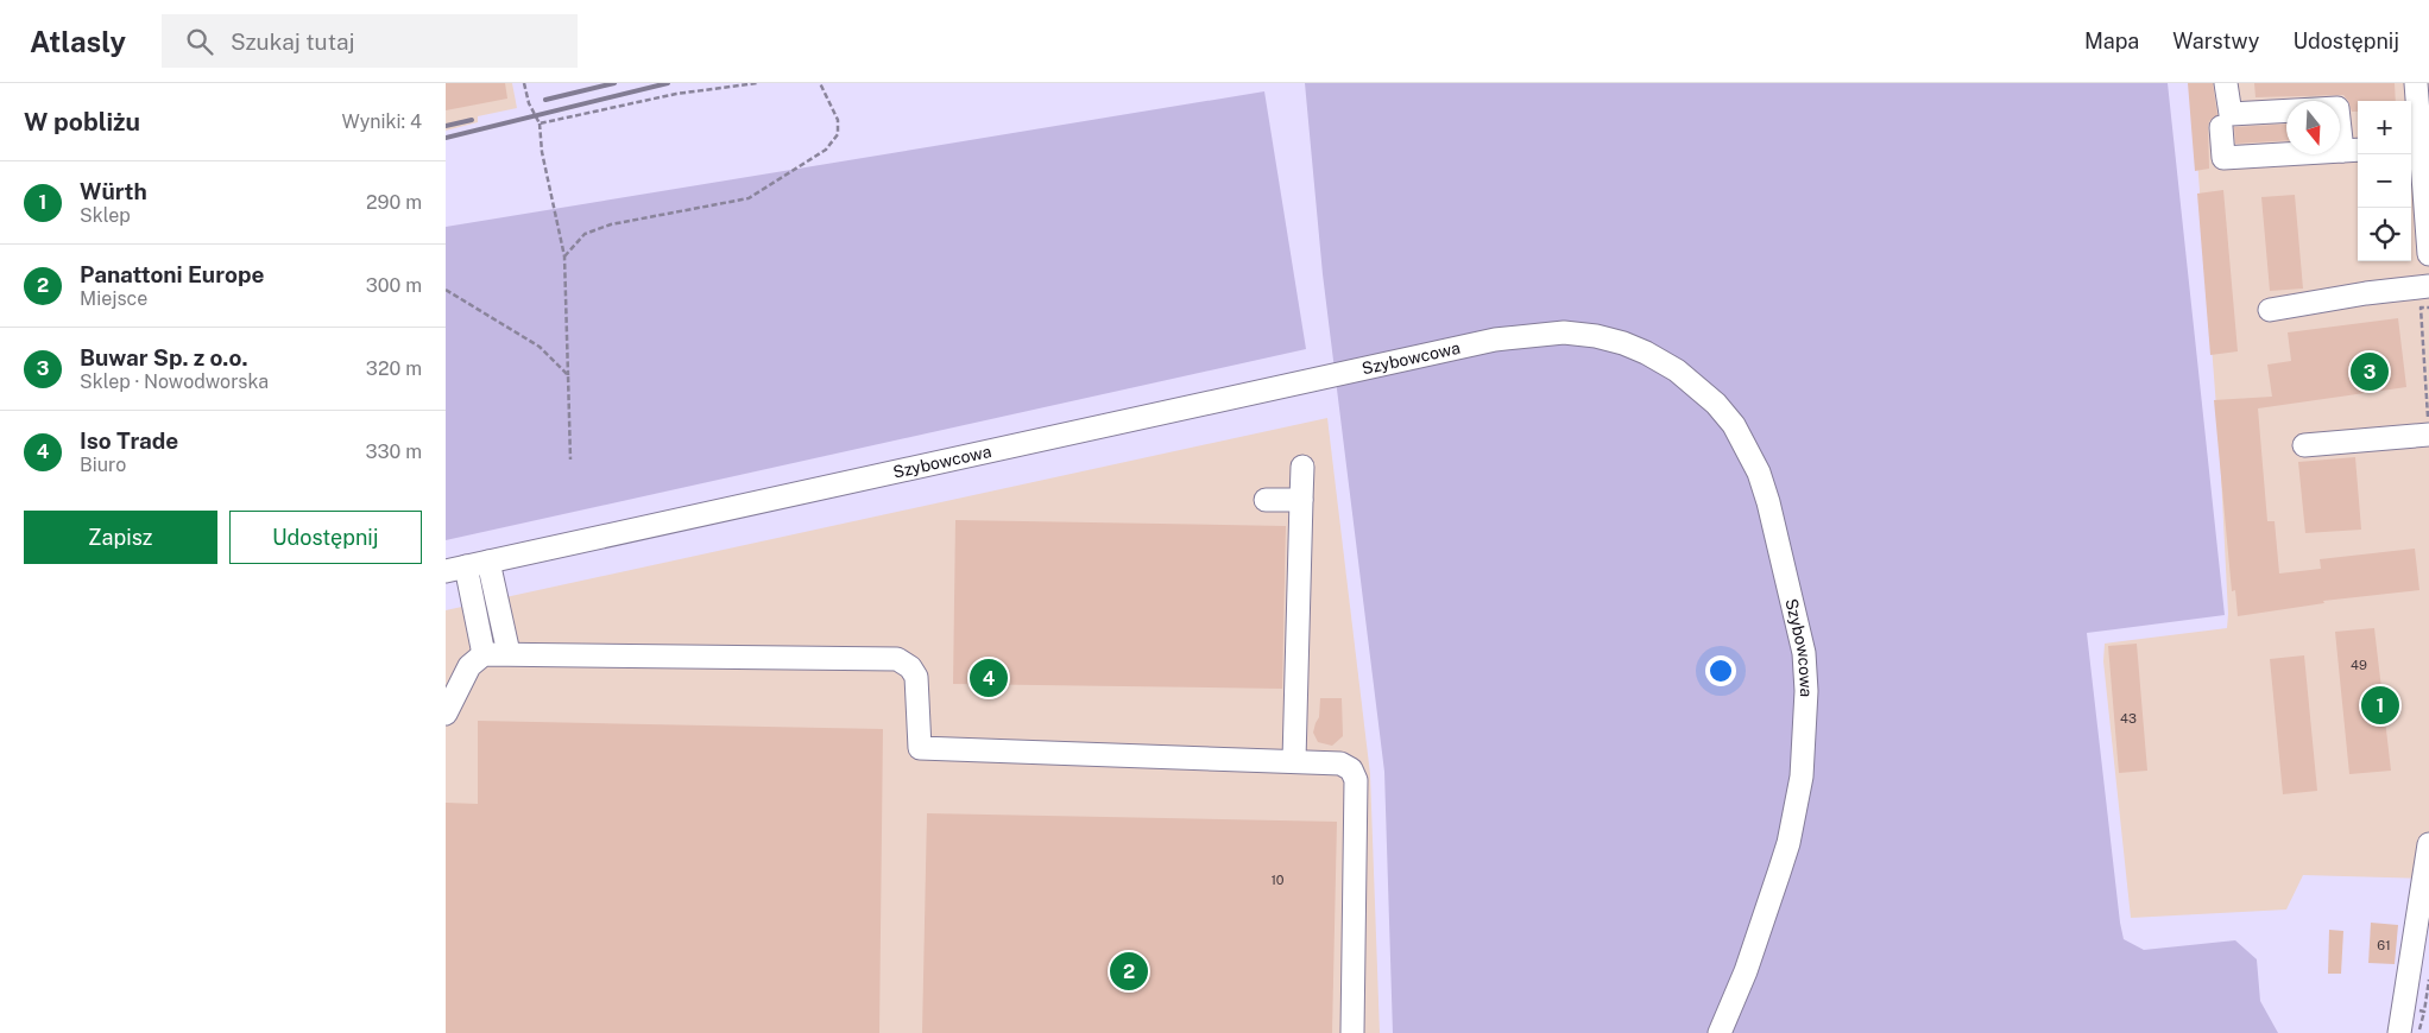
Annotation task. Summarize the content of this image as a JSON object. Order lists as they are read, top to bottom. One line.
{"streets":{"street":["Szybowcowa"]},"house_numbers":["49","43","10","61"],"north":"bottom","page":{"header":"Atlasly","search":"Szukaj tutaj","nav":["Mapa","Warstwy","Udostępnij"],"heading":["W pobliżu","Wyniki: 4"],"map_buttons":["+","−"],"list":[{"mark":"1","name":"Würth","note":"Sklep","value":"290 m"},{"mark":"2","name":"Panattoni Europe","note":"Miejsce","value":"300 m"},{"mark":"3","name":"Buwar Sp. z o.o.","note":"Sklep · Nowodworska","value":"320 m"},{"mark":"4","name":"Iso Trade","note":"Biuro","value":"330 m"}],"pins":["3","4","1","2"],"buttons":["Zapisz","Udostępnij"]}}
